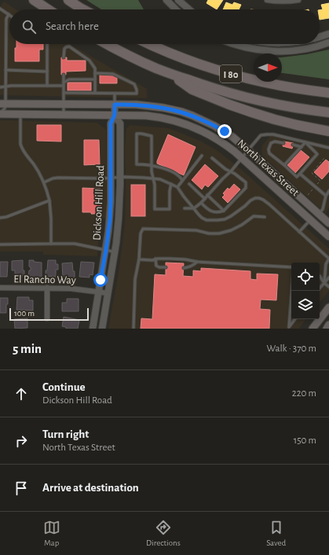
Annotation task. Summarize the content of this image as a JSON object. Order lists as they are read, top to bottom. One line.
{"streets":{"highway":["I 80"],"main road":["North Texas Street"],"street":["Dickson Hill Road","El Rancho Way"]},"crossings":[["North Texas Street","Dickson Hill Road"],["Dickson Hill Road","El Rancho Way"]],"scale_bar":"100 m","north":"right","page":{"search":"Search here","scale":"100 m","heading":["5 min","Walk · 370 m"],"list":[["Continue","Dickson Hill Road","220 m"],["Turn right","North Texas Street","150 m"],"Arrive at destination"],"nav":["Map","Directions","Saved"]}}
